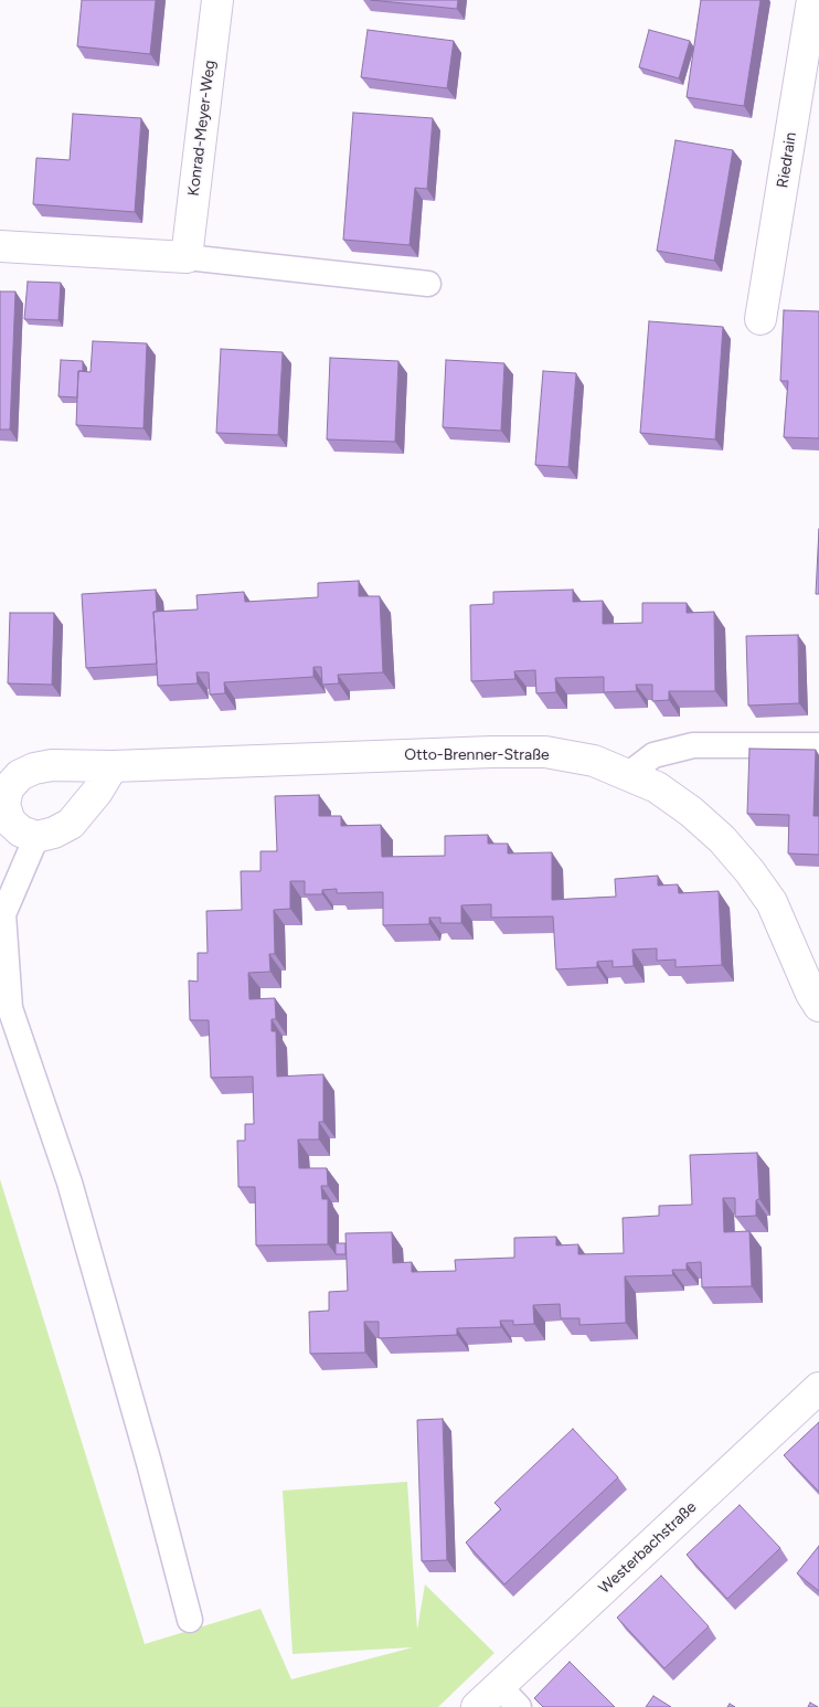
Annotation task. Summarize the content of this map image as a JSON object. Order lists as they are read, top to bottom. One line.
{"streets":{"street":["Konrad-Meyer-Weg","Riedrain","Otto-Brenner-Straße","Westerbachstraße"]}}
